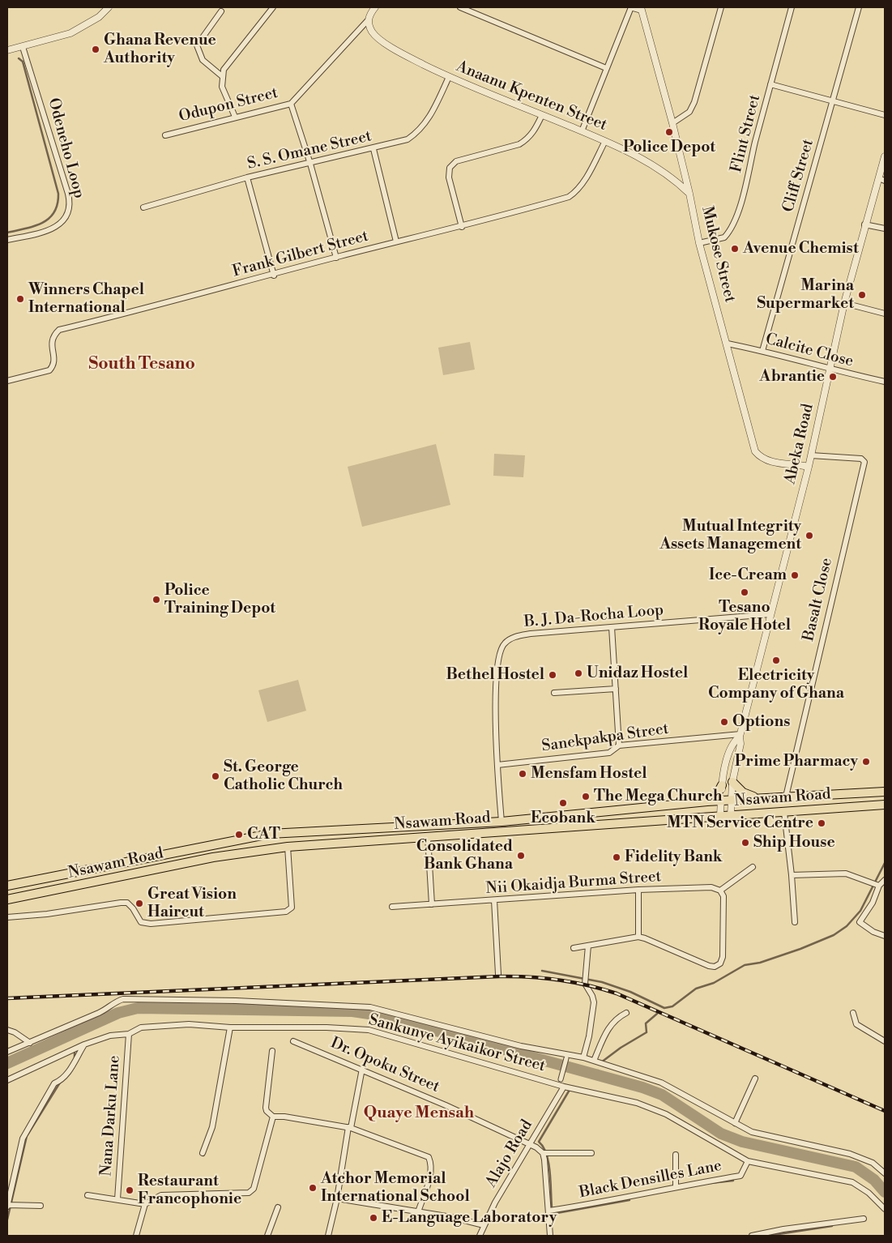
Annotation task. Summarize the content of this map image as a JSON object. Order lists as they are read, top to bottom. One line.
{"streets":{"highway":["Nsawam Road"],"street":["Anaanu Kpenten Street","Odupon Street","Flint Street","Odeneho Loop","S. S. Omane Street","Cliff Street","Frank Gilbert Street","Mukose Street","Calcite Close","Abeka Road","Basalt Close","B. J. Da-Rocha Loop","Sanekpakpa Street","Nii Okaidja Burma Street","Sankunye Ayikaikor Street","Dr. Opoku Street","Nana Darku Lane","Alajo Road","Black Densilles Lane"]},"crossings":[["Anaanu Kpenten Street","Odupon Street"],["Anaanu Kpenten Street","S. S. Omane Street"],["Anaanu Kpenten Street","Frank Gilbert Street"],["Anaanu Kpenten Street","Mukose Street"],["Flint Street","Mukose Street"],["Cliff Street","Calcite Close"],["Mukose Street","Calcite Close"],["Mukose Street","Abeka Road"],["Calcite Close","Abeka Road"],["Abeka Road","Basalt Close"],["Abeka Road","B. J. Da-Rocha Loop"],["Abeka Road","Sanekpakpa Street"],["Abeka Road","Nsawam Road"],["Basalt Close","Nsawam Road"],["B. J. Da-Rocha Loop","Sanekpakpa Street"],["B. J. Da-Rocha Loop","Nsawam Road"],["Sankunye Ayikaikor Street","Nana Darku Lane"],["Sankunye Ayikaikor Street","Alajo Road"],["Sankunye Ayikaikor Street","Black Densilles Lane"],["Dr. Opoku Street","Alajo Road"]],"districts":["South Tesano","Quaye Mensah"],"places":["Ghana Revenue Authority","Police Depot","Avenue Chemist","Marina Supermarket","Winners Chapel International","Abrantie","Mutual Integrity Assets Management","Ice-Cream","Tesano Royale Hotel","Police Training Depot","Electricity Company of Ghana","Unidaz Hostel","Bethel Hostel","Options","Prime Pharmacy","Mensfam Hostel","St. George Catholic Church","The Mega Church","Ecobank","MTN Service Centre","CAT","Ship House","Consolidated Bank Ghana","Fidelity Bank","Great Vision Haircut","Atchor Memorial International School","Restaurant Francophonie","E-Language Laboratory"]}
